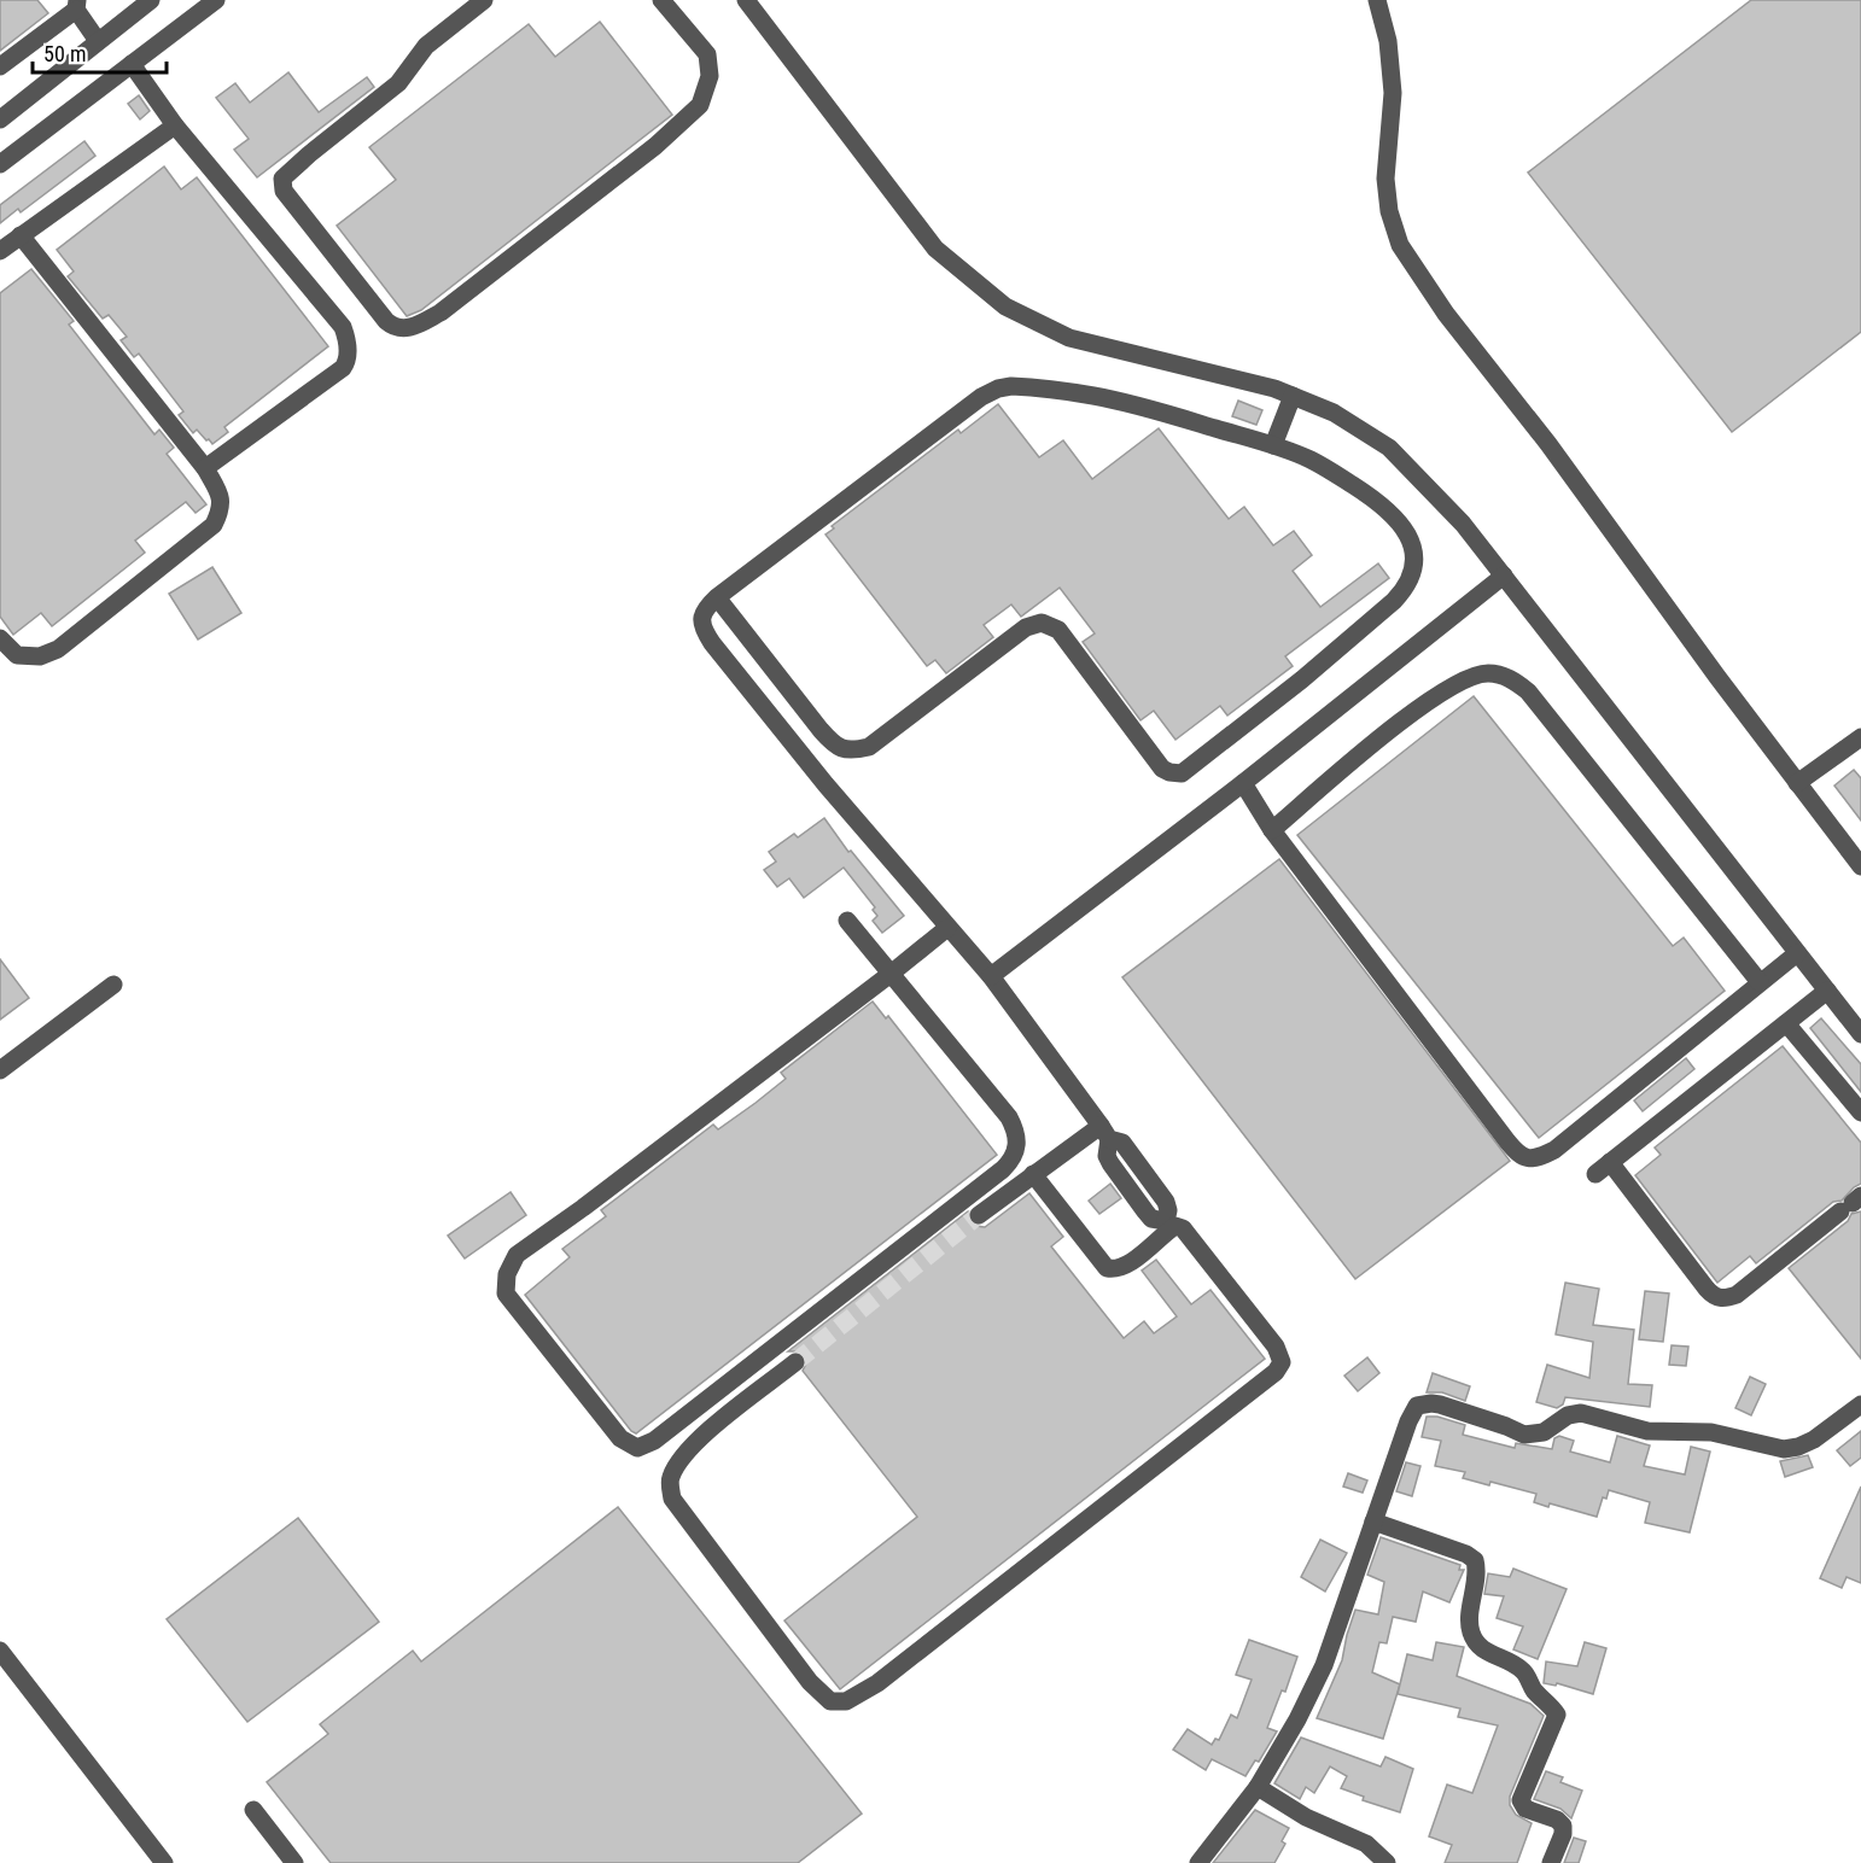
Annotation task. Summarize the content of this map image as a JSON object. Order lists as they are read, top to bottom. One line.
{"scale_bar":"50 m"}
